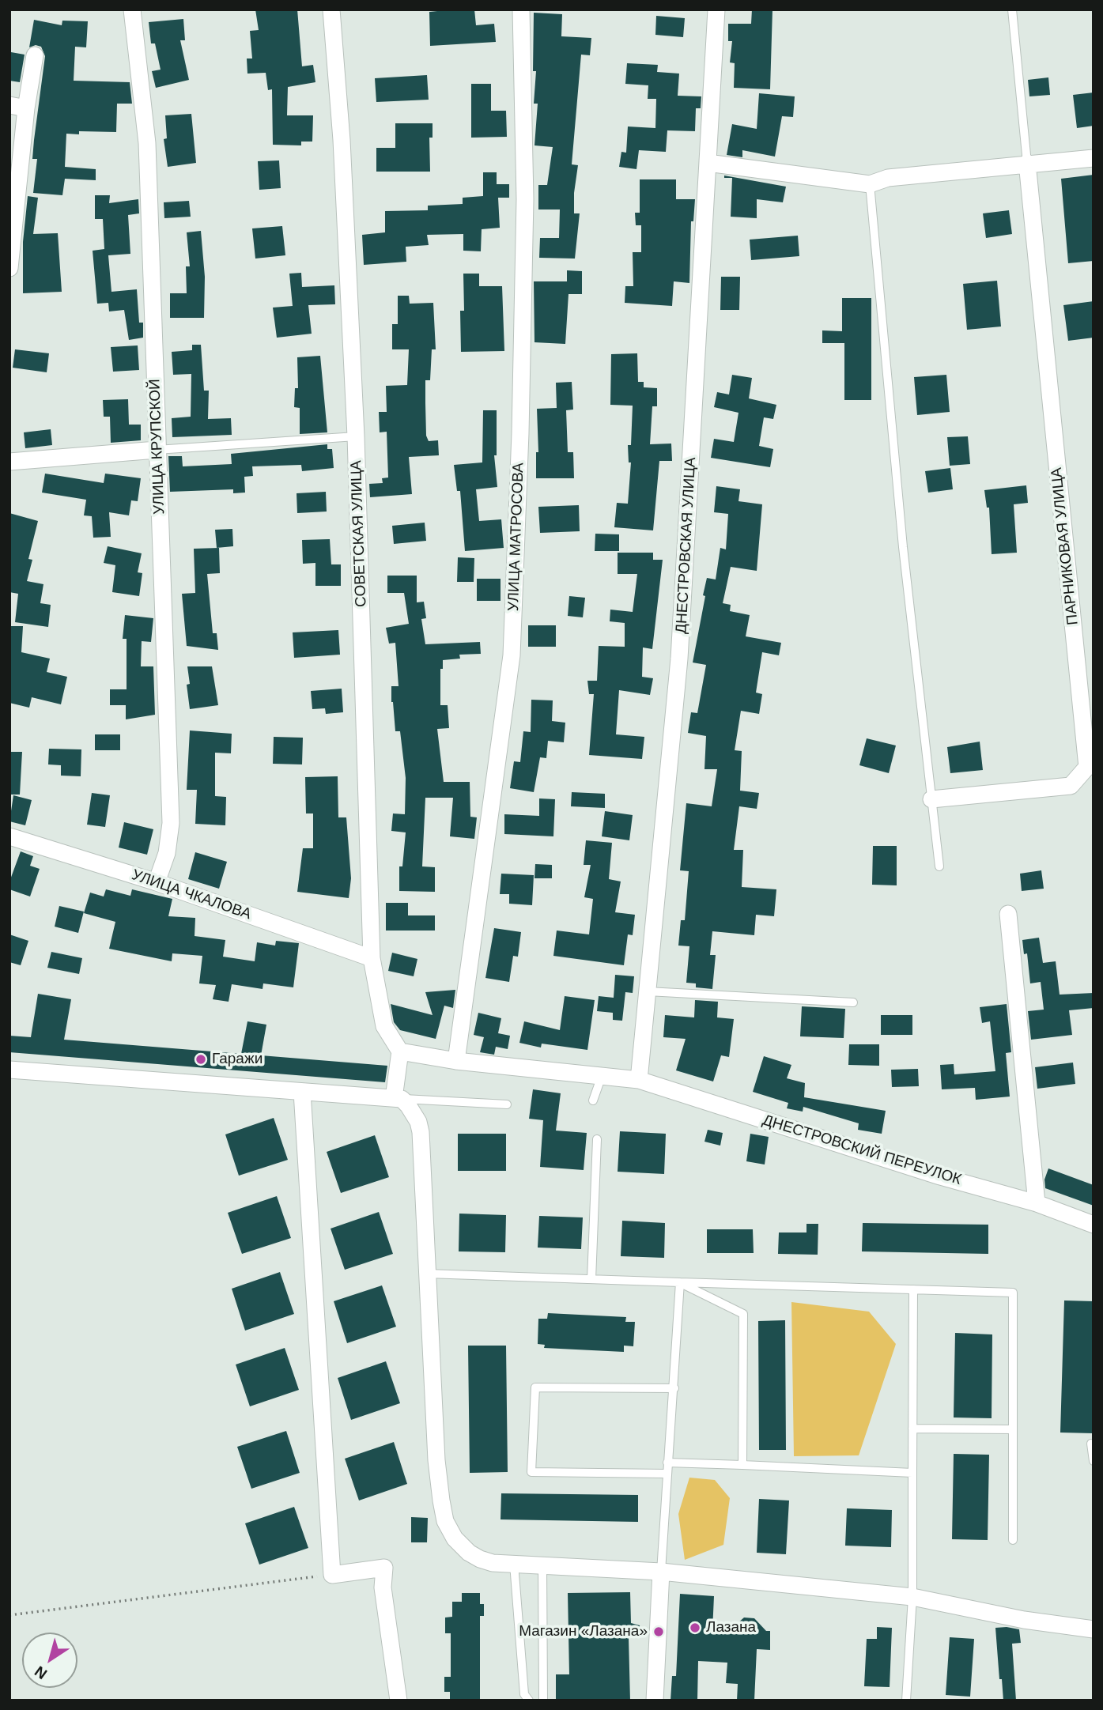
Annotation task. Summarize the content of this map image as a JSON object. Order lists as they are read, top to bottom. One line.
{"streets":{"street":["УЛИЦА КРУПСКОЙ","СОВЕТСКАЯ УЛИЦА","УЛИЦА МАТРОСОВА","ДНЕСТРОВСКАЯ УЛИЦА","ПАРНИКОВАЯ УЛИЦА","УЛИЦА ЧКАЛОВА","ДНЕСТРОВСКИЙ ПЕРЕУЛОК"]},"crossings":[["УЛИЦА КРУПСКОЙ","УЛИЦА ЧКАЛОВА"],["СОВЕТСКАЯ УЛИЦА","УЛИЦА ЧКАЛОВА"],["СОВЕТСКАЯ УЛИЦА","ДНЕСТРОВСКИЙ ПЕРЕУЛОК"],["УЛИЦА МАТРОСОВА","ДНЕСТРОВСКИЙ ПЕРЕУЛОК"],["ДНЕСТРОВСКАЯ УЛИЦА","ДНЕСТРОВСКИЙ ПЕРЕУЛОК"]],"places":["Гаражи","Лазана","Магазин «Лазана»"],"north":"bottom left"}
